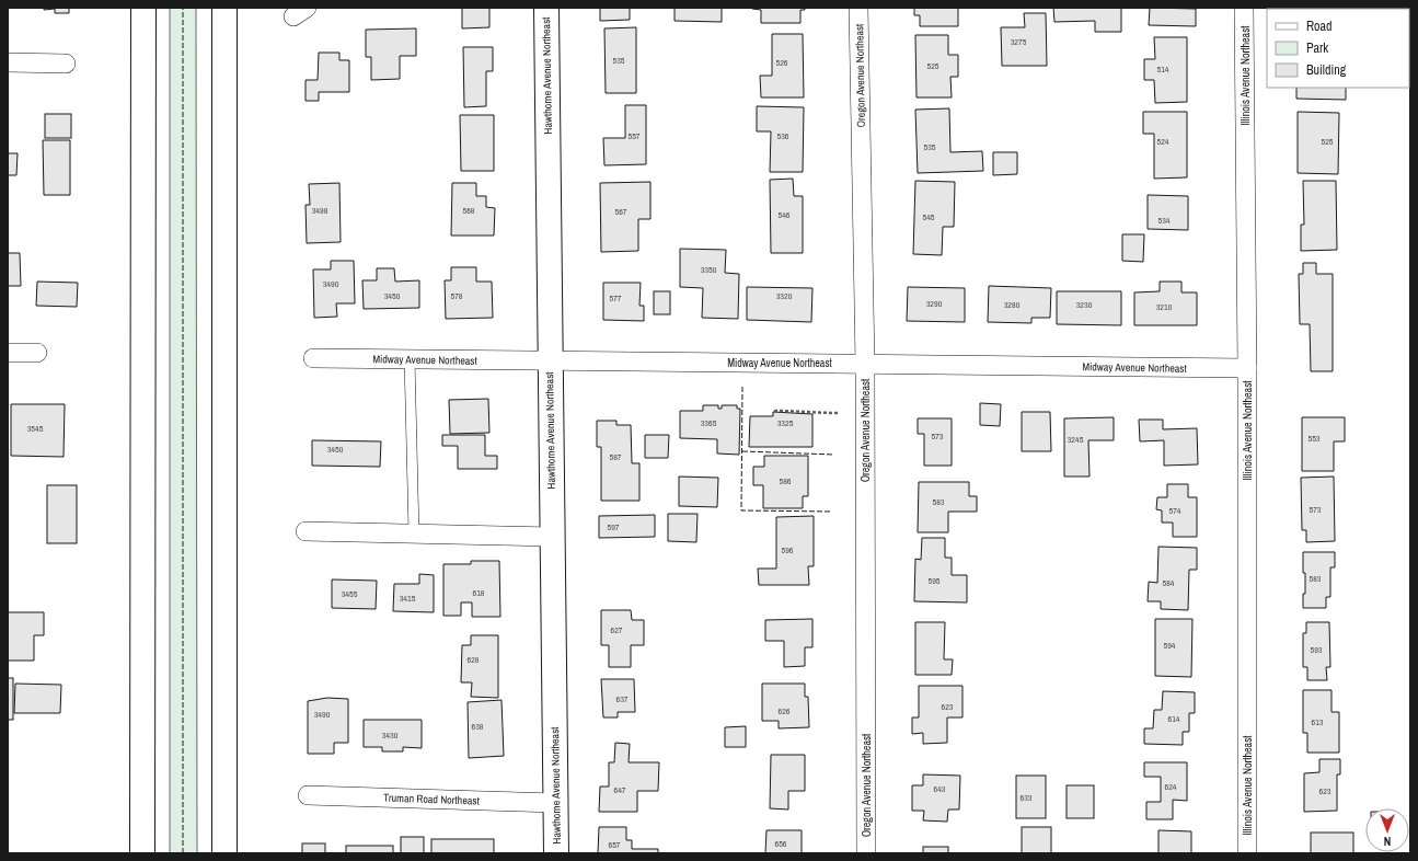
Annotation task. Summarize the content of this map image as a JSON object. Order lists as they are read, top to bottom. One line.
{"streets":{"main road":["Hawthorne Avenue Northeast"],"street":["Oregon Avenue Northeast","Illinois Avenue Northeast","Midway Avenue Northeast","Truman Road Northeast"]},"crossings":[["Hawthorne Avenue Northeast","Midway Avenue Northeast"],["Hawthorne Avenue Northeast","Truman Road Northeast"],["Oregon Avenue Northeast","Midway Avenue Northeast"],["Illinois Avenue Northeast","Midway Avenue Northeast"]],"house_numbers":["3275","535","526","525","514","557","536","524","525","535","3498","568","567","546","545","534","3350","3490","3450","578","3320","577","3290","3280","3230","3210","3365","3325","3545","573","553","3245","3450","587","586","583","573","574","597","596","583","595","584","618","3455","3415","627","594","593","628","637","623","626","3490","614","613","638","3430","624","643","647","623","633","656","657"],"legend":["Road","Park","Building"],"north":"bottom"}
